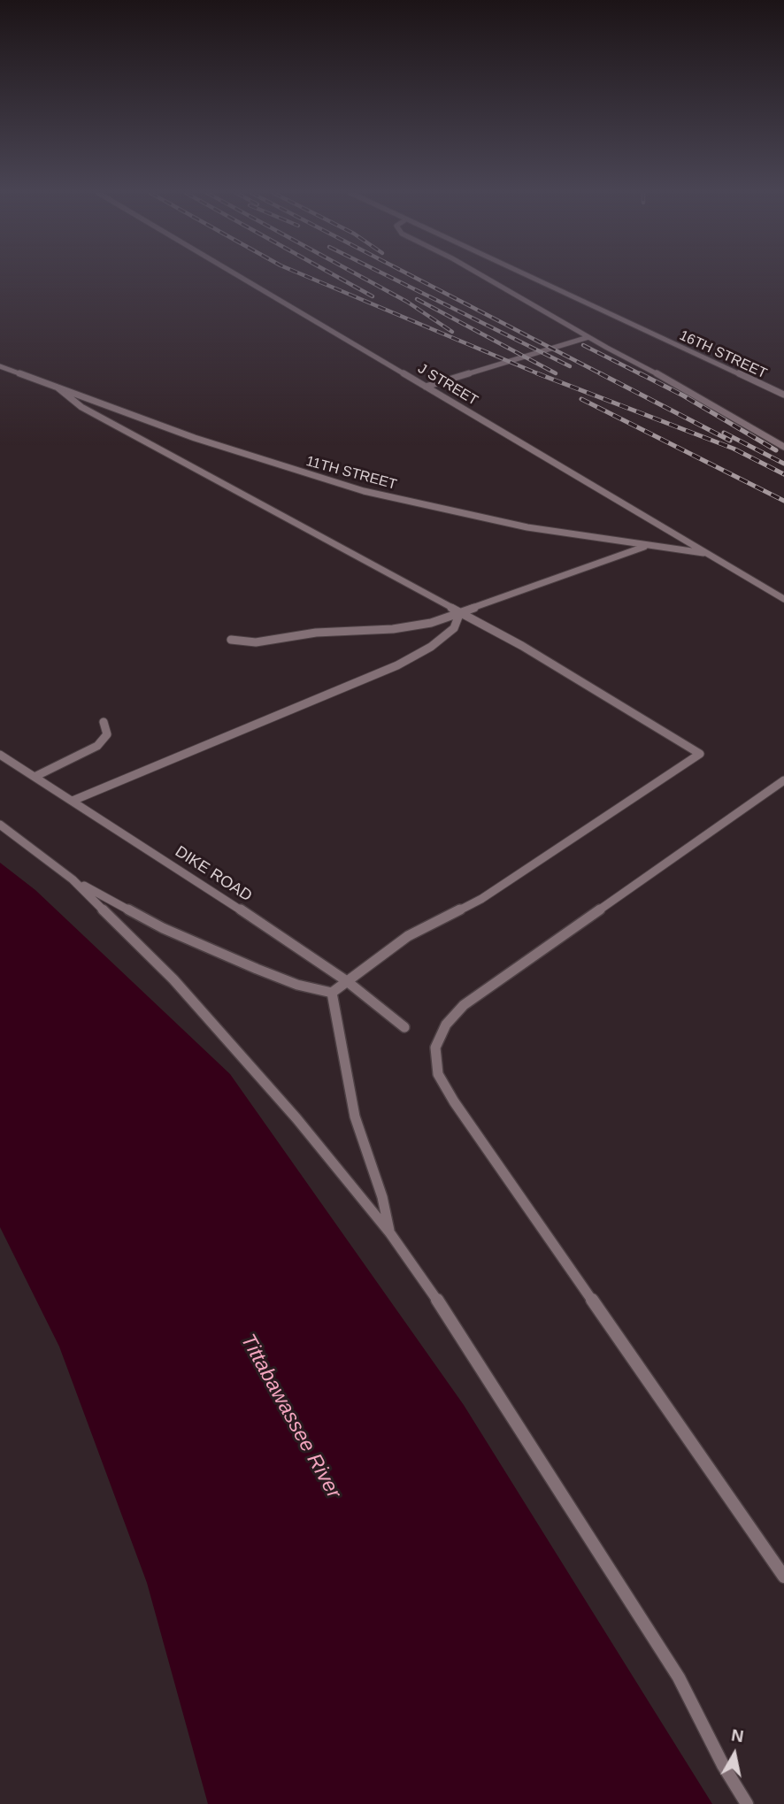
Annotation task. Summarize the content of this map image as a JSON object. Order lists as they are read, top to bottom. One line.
{"streets":{"lane":["16TH STREET","J STREET","11TH STREET","DIKE ROAD"]},"crossings":[["J STREET","11TH STREET"]],"water":["Tittabawassee River"],"north":"top"}
